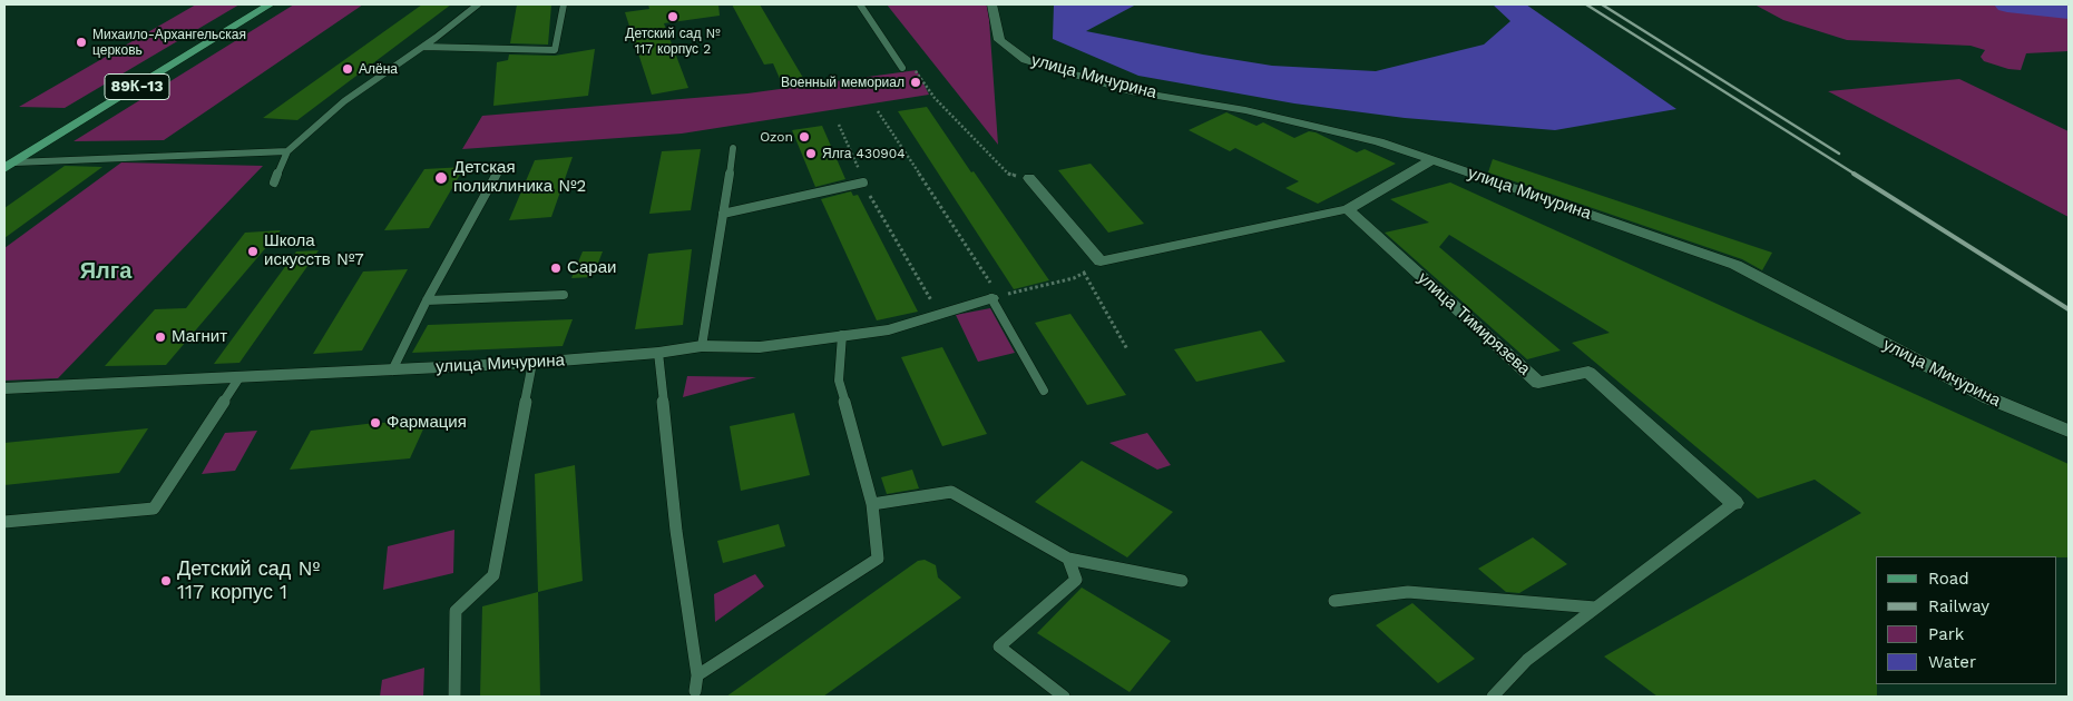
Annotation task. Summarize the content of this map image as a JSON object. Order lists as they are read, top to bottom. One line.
{"streets":{"main road":["89К-13"],"street":["улица Мичурина","улица Тимирязева"]},"districts":["Ялга"],"places":["Детский сад № 117 корпус 2","Михаило-Архангельская церковь","Алёна","Военный мемориал","Ozon","Ялга 430904","Детская поликлиника №2","Школа искусств №7","Сараи","Магнит","Фармация","Детский сад № 117 корпус 1"],"legend":["Road","Railway","Park","Water"]}
